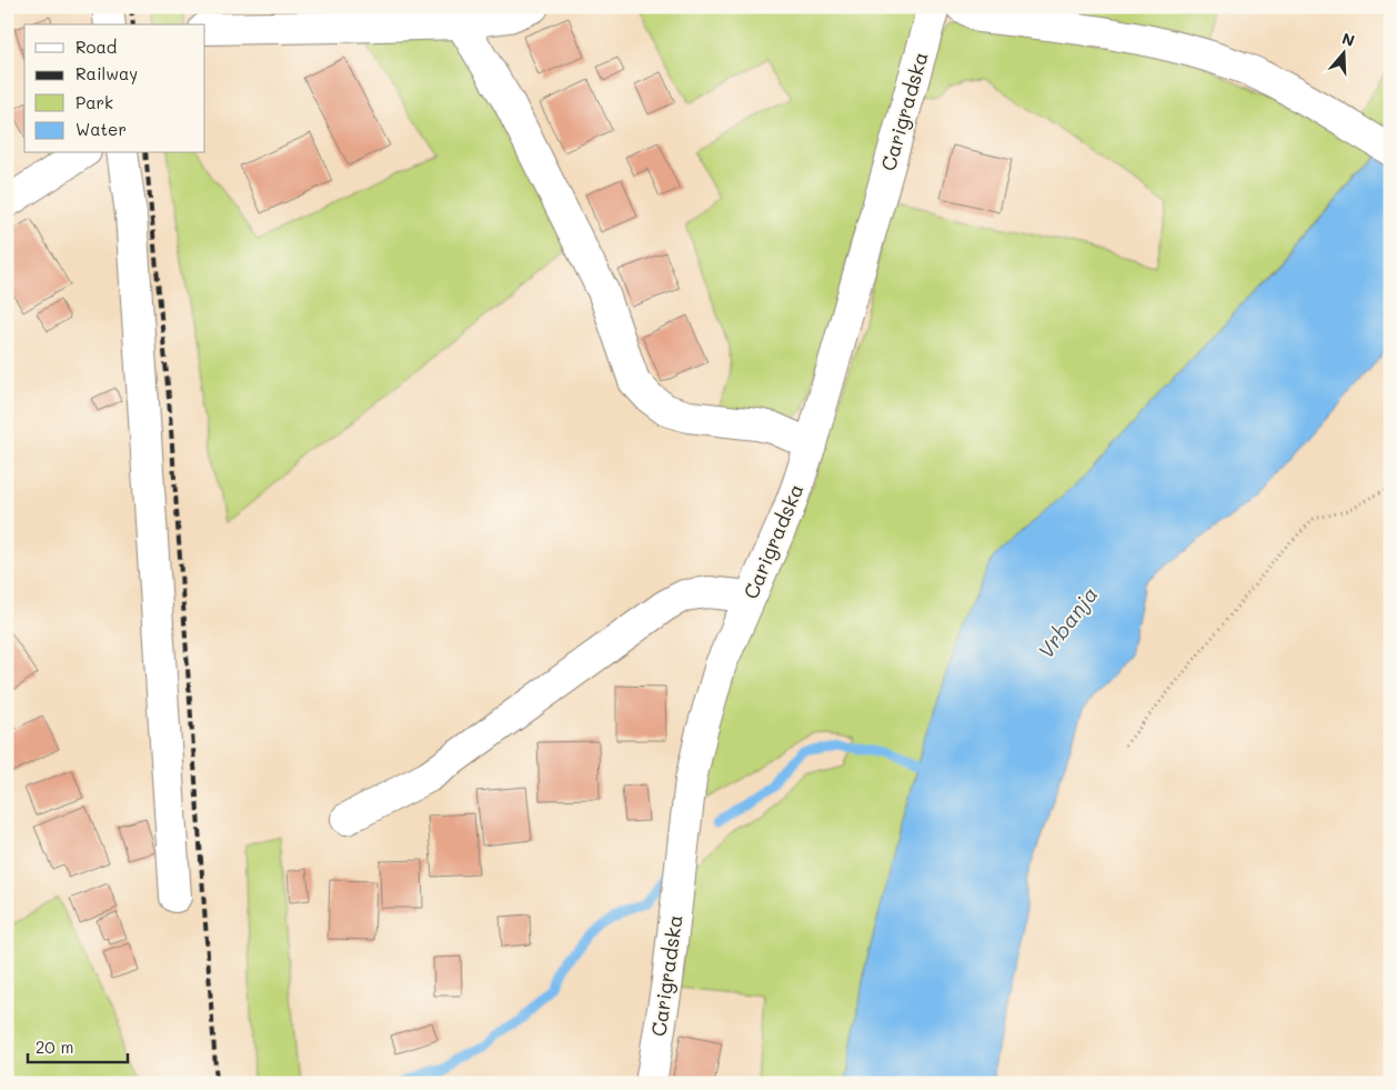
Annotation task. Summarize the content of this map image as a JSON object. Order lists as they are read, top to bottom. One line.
{"streets":{"street":["Carigradska"]},"water":["Vrbanja"],"legend":["Road","Railway","Park","Water"],"scale_bar":"20 m","north":"top"}
